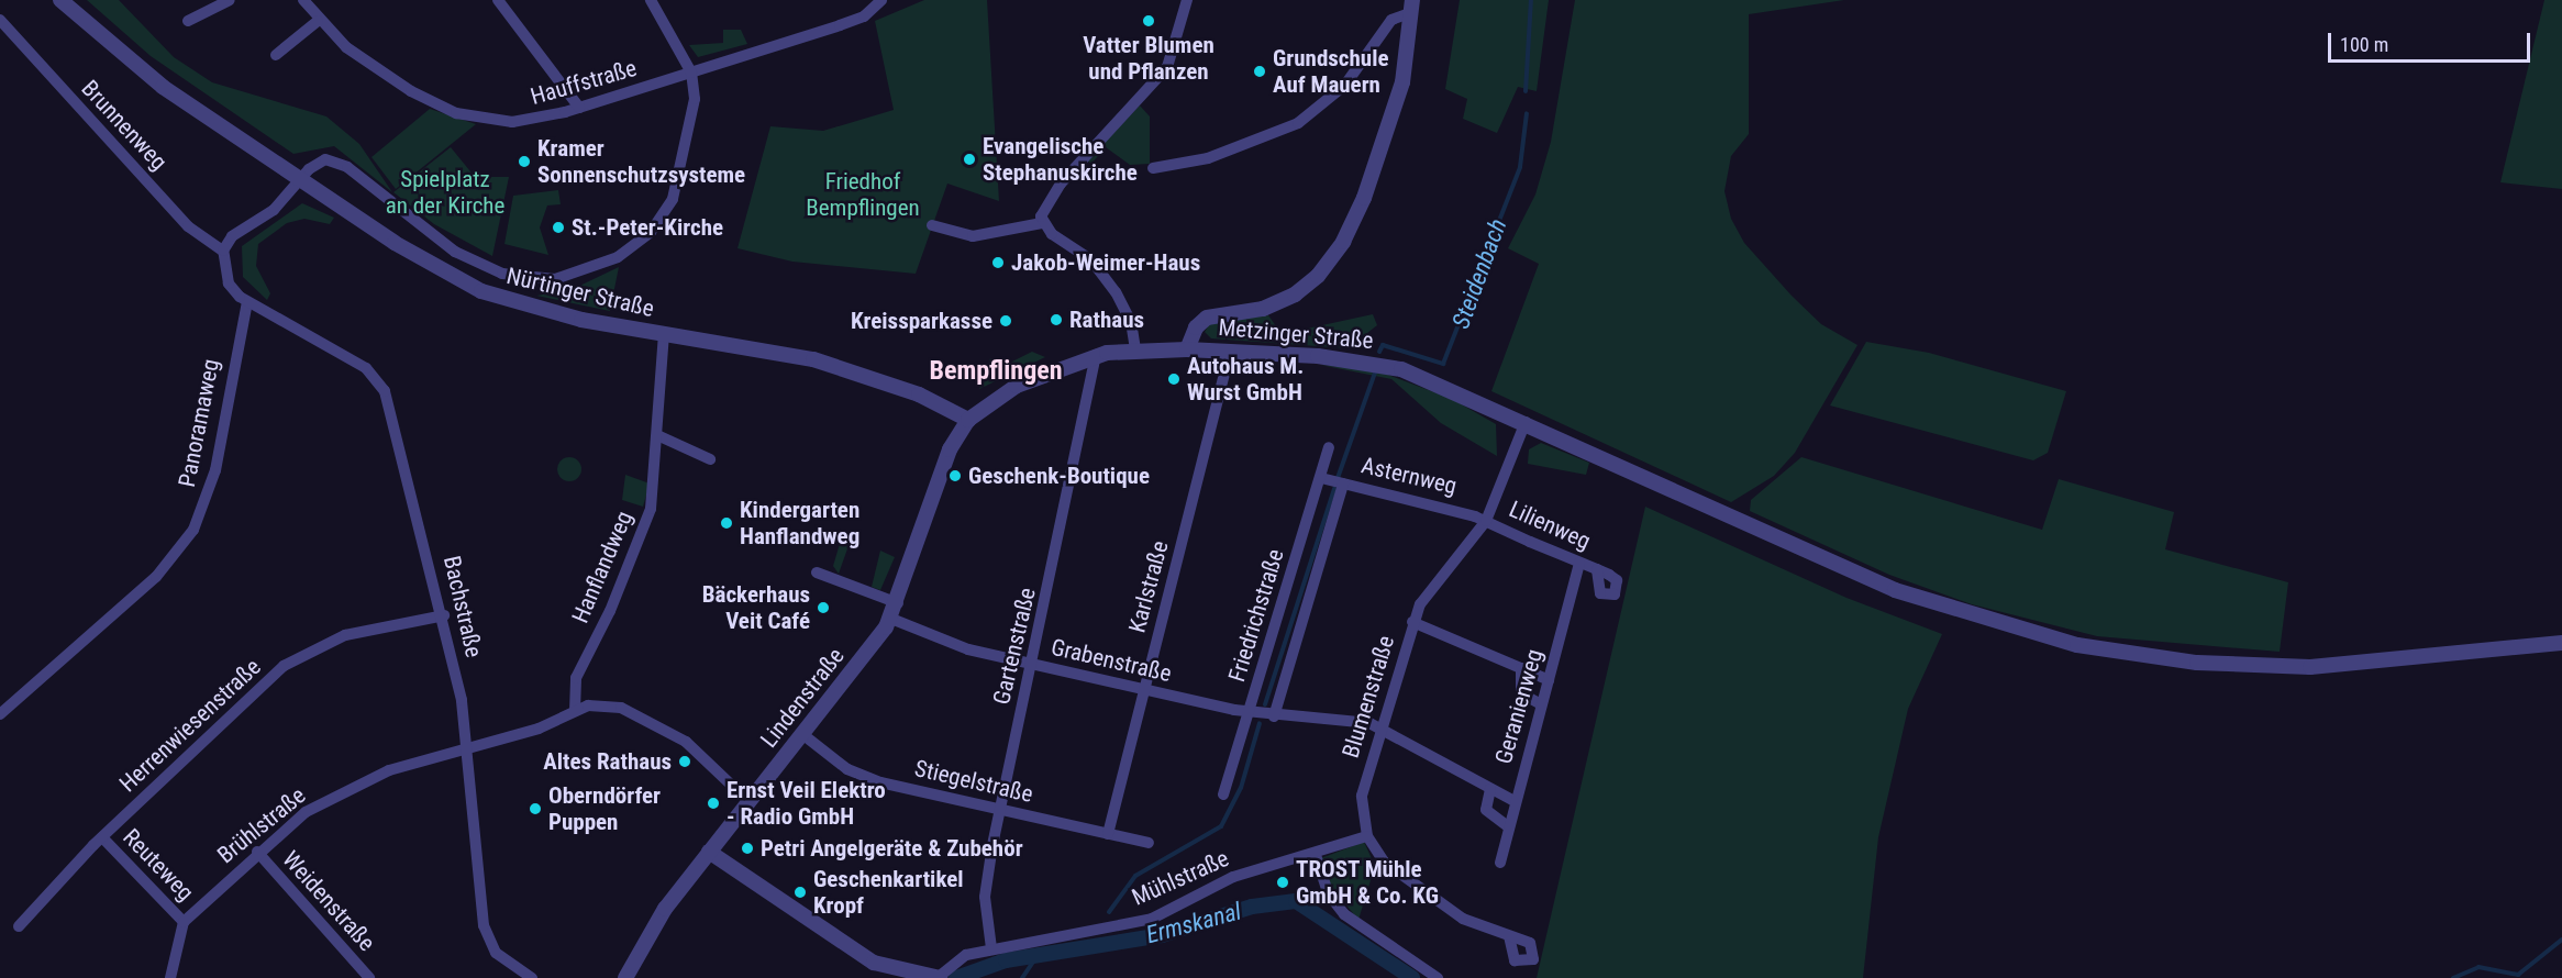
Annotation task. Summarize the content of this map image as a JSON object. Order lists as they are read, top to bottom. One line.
{"streets":{"street":["Hauffstraße","Brunnenweg","Nürtinger Straße","Metzinger Straße","Panoramaweg","Asternweg","Lilienweg","Hanflandweg","Karlstraße","Bachstraße","Friedrichstraße","Gartenstraße","Grabenstraße","Blumenstraße","Lindenstraße","Geranienweg","Herrenwiesenstraße","Stiegelstraße","Brühlstraße","Reuteweg","Mühlstraße","Weidenstraße"]},"crossings":[["Nürtinger Straße","Metzinger Straße"],["Nürtinger Straße","Hanflandweg"],["Nürtinger Straße","Lindenstraße"],["Metzinger Straße","Karlstraße"],["Metzinger Straße","Gartenstraße"],["Metzinger Straße","Blumenstraße"],["Metzinger Straße","Lindenstraße"],["Panoramaweg","Bachstraße"],["Asternweg","Lilienweg"],["Asternweg","Friedrichstraße"],["Asternweg","Blumenstraße"],["Lilienweg","Blumenstraße"],["Lilienweg","Geranienweg"],["Hanflandweg","Brühlstraße"],["Karlstraße","Grabenstraße"],["Karlstraße","Stiegelstraße"],["Bachstraße","Herrenwiesenstraße"],["Bachstraße","Brühlstraße"],["Friedrichstraße","Grabenstraße"],["Gartenstraße","Grabenstraße"],["Gartenstraße","Stiegelstraße"],["Gartenstraße","Mühlstraße"],["Grabenstraße","Blumenstraße"],["Grabenstraße","Lindenstraße"],["Grabenstraße","Geranienweg"],["Blumenstraße","Mühlstraße"],["Lindenstraße","Stiegelstraße"],["Lindenstraße","Brühlstraße"],["Herrenwiesenstraße","Reuteweg"],["Brühlstraße","Reuteweg"],["Brühlstraße","Weidenstraße"]],"districts":["Bempflingen"],"water":["Steidenbach","Ermskanal"],"parks":["Spielplatz an der Kirche","Friedhof Bempflingen"],"places":["Vatter Blumen und Pflanzen","Grundschule Auf Mauern","Evangelische Stephanuskirche","Kramer Sonnenschutzsysteme","St.-Peter-Kirche","Jakob-Weimer-Haus","Rathaus","Kreissparkasse","Autohaus M. Wurst GmbH","Geschenk-Boutique","Kindergarten Hanflandweg","Bäckerhaus Veit Café","Altes Rathaus","Ernst Veil Elektro - Radio GmbH","Oberndörfer Puppen","Petri Angelgeräte & Zubehör","TROST Mühle GmbH & Co. KG","Geschenkartikel Kropf"],"scale_bar":"100 m"}
